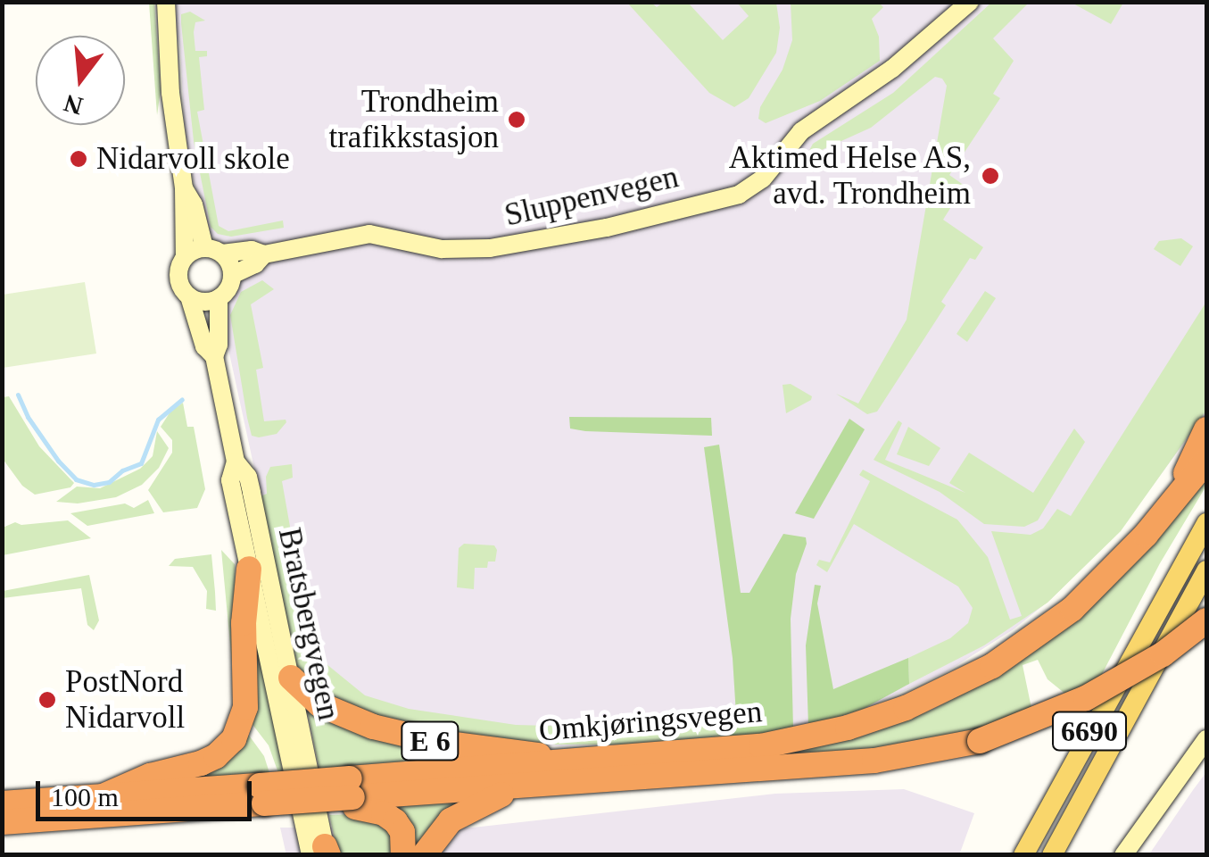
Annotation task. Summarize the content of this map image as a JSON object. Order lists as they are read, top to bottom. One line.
{"streets":{"highway":["Omkjøringsvegen","E 6"],"main road":["Sluppenvegen","Bratsbergvegen","6690"]},"crossings":[["Sluppenvegen","Bratsbergvegen"],["Bratsbergvegen","E 6"],["Omkjøringsvegen","E 6"]],"places":["Trondheim trafikkstasjon","Nidarvoll skole","Aktimed Helse AS, avd. Trondheim","PostNord Nidarvoll"],"scale_bar":"100 m","north":"bottom"}
